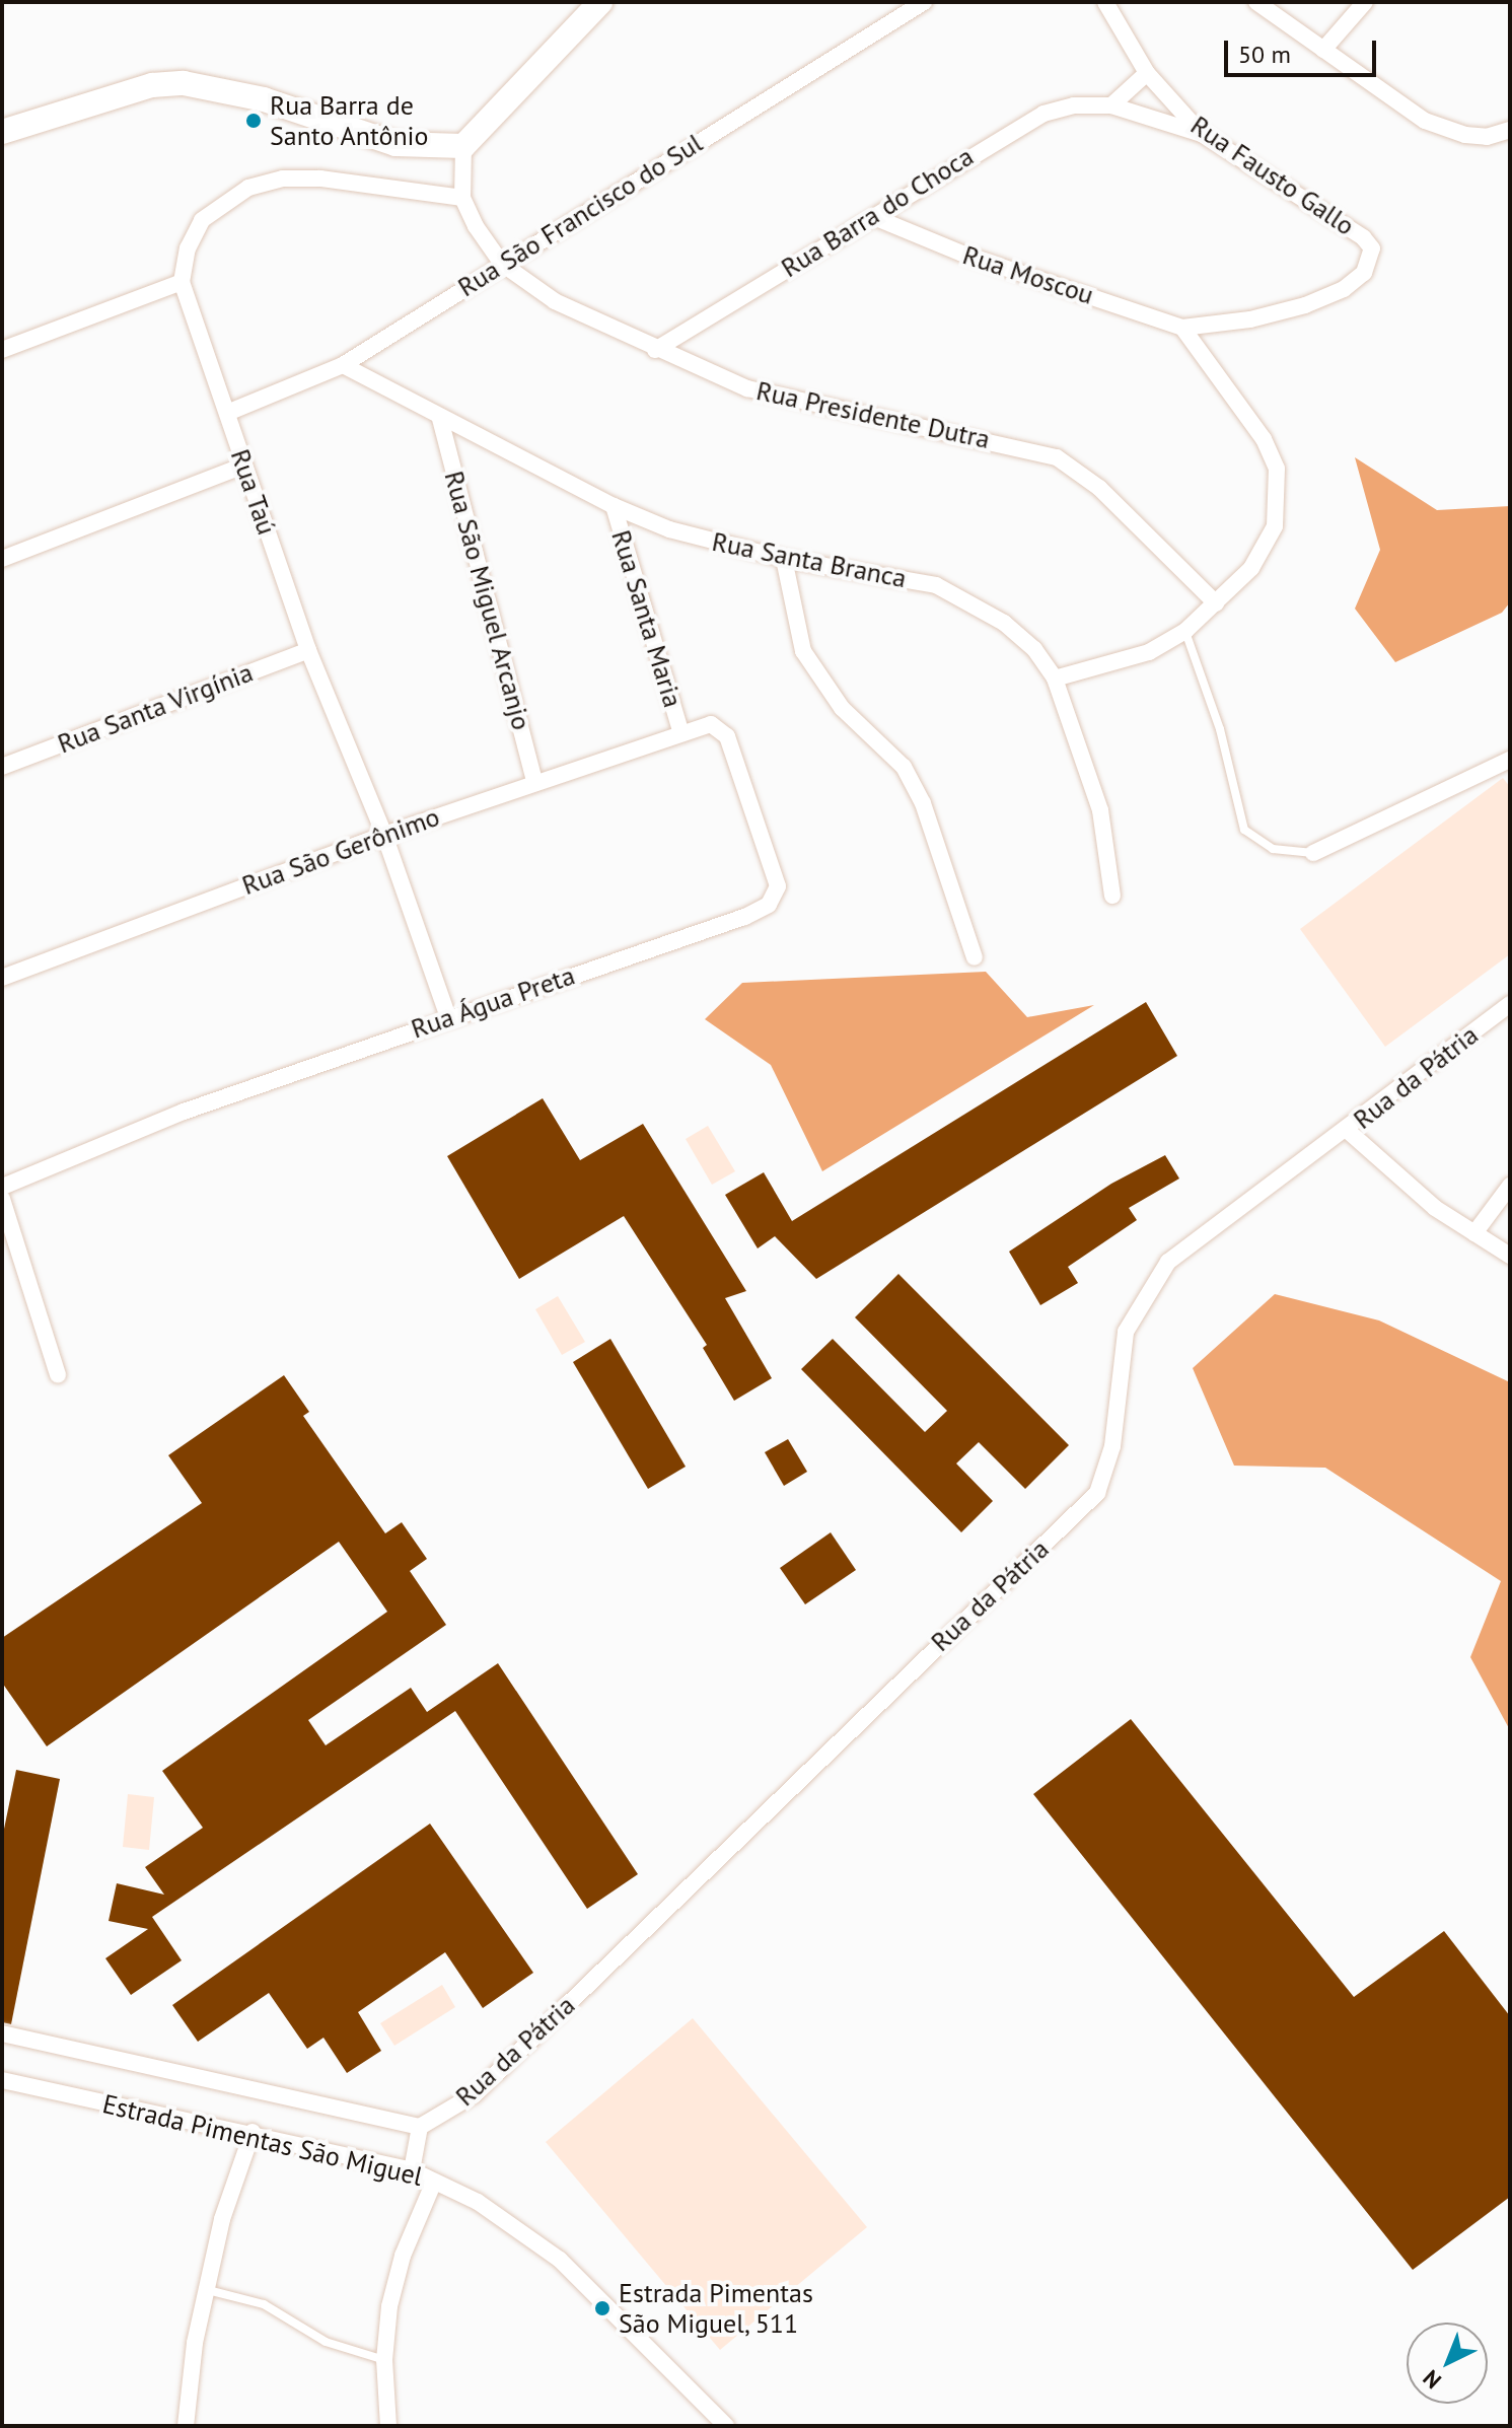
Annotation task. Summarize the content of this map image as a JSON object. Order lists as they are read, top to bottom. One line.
{"streets":{"street":["Rua Fausto Gallo","Rua Barra do Choca","Rua São Francisco do Sul","Rua Moscou","Rua Presidente Dutra","Rua Taú","Rua Santa Branca","Rua São Miguel Arcanjo","Rua Santa Maria","Rua Santa Virgínia","Rua São Gerônimo","Rua Água Preta","Rua da Pátria","Estrada Pimentas São Miguel"]},"crossings":[["Rua Fausto Gallo","Rua Barra do Choca"],["Rua Fausto Gallo","Rua Moscou"],["Rua Barra do Choca","Rua Moscou"],["Rua Barra do Choca","Rua Presidente Dutra"],["Rua São Francisco do Sul","Rua Presidente Dutra"],["Rua São Francisco do Sul","Rua Taú"],["Rua São Francisco do Sul","Rua Santa Branca"],["Rua Taú","Rua Santa Virgínia"],["Rua Taú","Rua São Gerônimo"],["Rua Taú","Rua Água Preta"],["Rua Santa Branca","Rua São Miguel Arcanjo"],["Rua Santa Branca","Rua Santa Maria"],["Rua São Miguel Arcanjo","Rua São Gerônimo"],["Rua Santa Maria","Rua São Gerônimo"],["Rua Santa Maria","Rua Água Preta"],["Rua São Gerônimo","Rua Água Preta"],["Rua da Pátria","Estrada Pimentas São Miguel"]],"places":["Rua Barra de Santo Antônio","Estrada Pimentas São Miguel, 511"],"scale_bar":"50 m","north":"bottom left"}
